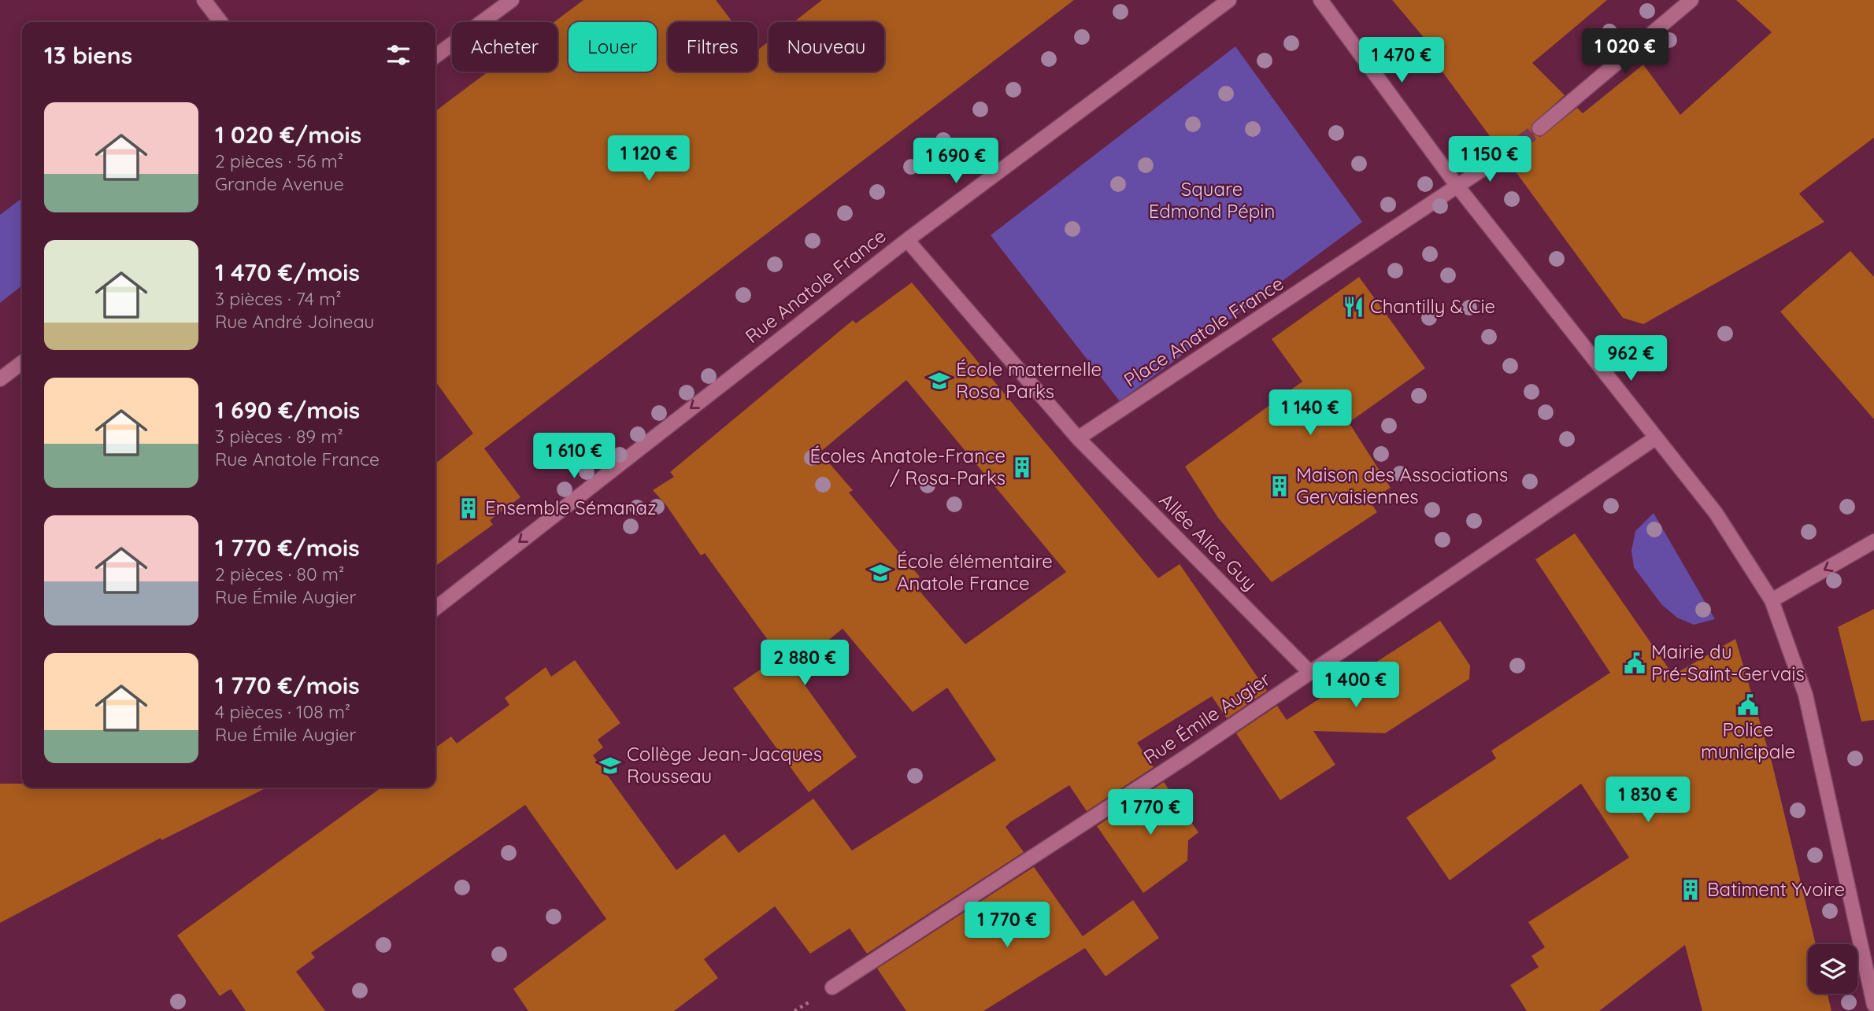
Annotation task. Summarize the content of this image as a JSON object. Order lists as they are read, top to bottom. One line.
{"streets":{"street":["Rue Anatole France","Place Anatole France","Allée Alice Guy","Rue Émile Augier"]},"crossings":[["Place Anatole France","Allée Alice Guy"],["Allée Alice Guy","Rue Émile Augier"]],"one_way":["Rue Anatole France"],"parks":["Square Edmond Pépin"],"places":{"restaurant":["Chantilly & Cie"],"school or university":["École maternelle Rosa Parks","École élémentaire Anatole France","Collège Jean-Jacques Rousseau"],"building":["Écoles Anatole-France / Rosa-Parks","Maison des Associations Gervaisiennes","Ensemble Sémanaz","Batiment Yvoire"],"public building":["Mairie du Pré-Saint-Gervais","Police municipale"]},"page":{"chip":["Acheter","Louer","Filtres","Nouveau"],"heading":"13 biens","price":["1 020 €","1 470 €","1 120 €","1 150 €","1 690 €","962 €","1 140 €","1 610 €","2 880 €","1 400 €","1 830 €","1 770 €","1 770 €"],"list":[{"name":"1 020 €/mois","note":"2 pièces · 56 m² · Grande Avenue"},{"name":"1 470 €/mois","note":"3 pièces · 74 m² · Rue André Joineau"},{"name":"1 690 €/mois","note":"3 pièces · 89 m² · Rue Anatole France"},{"name":"1 770 €/mois","note":"2 pièces · 80 m² · Rue Émile Augier"},{"name":"1 770 €/mois","note":"4 pièces · 108 m² · Rue Émile Augier"}]}}
